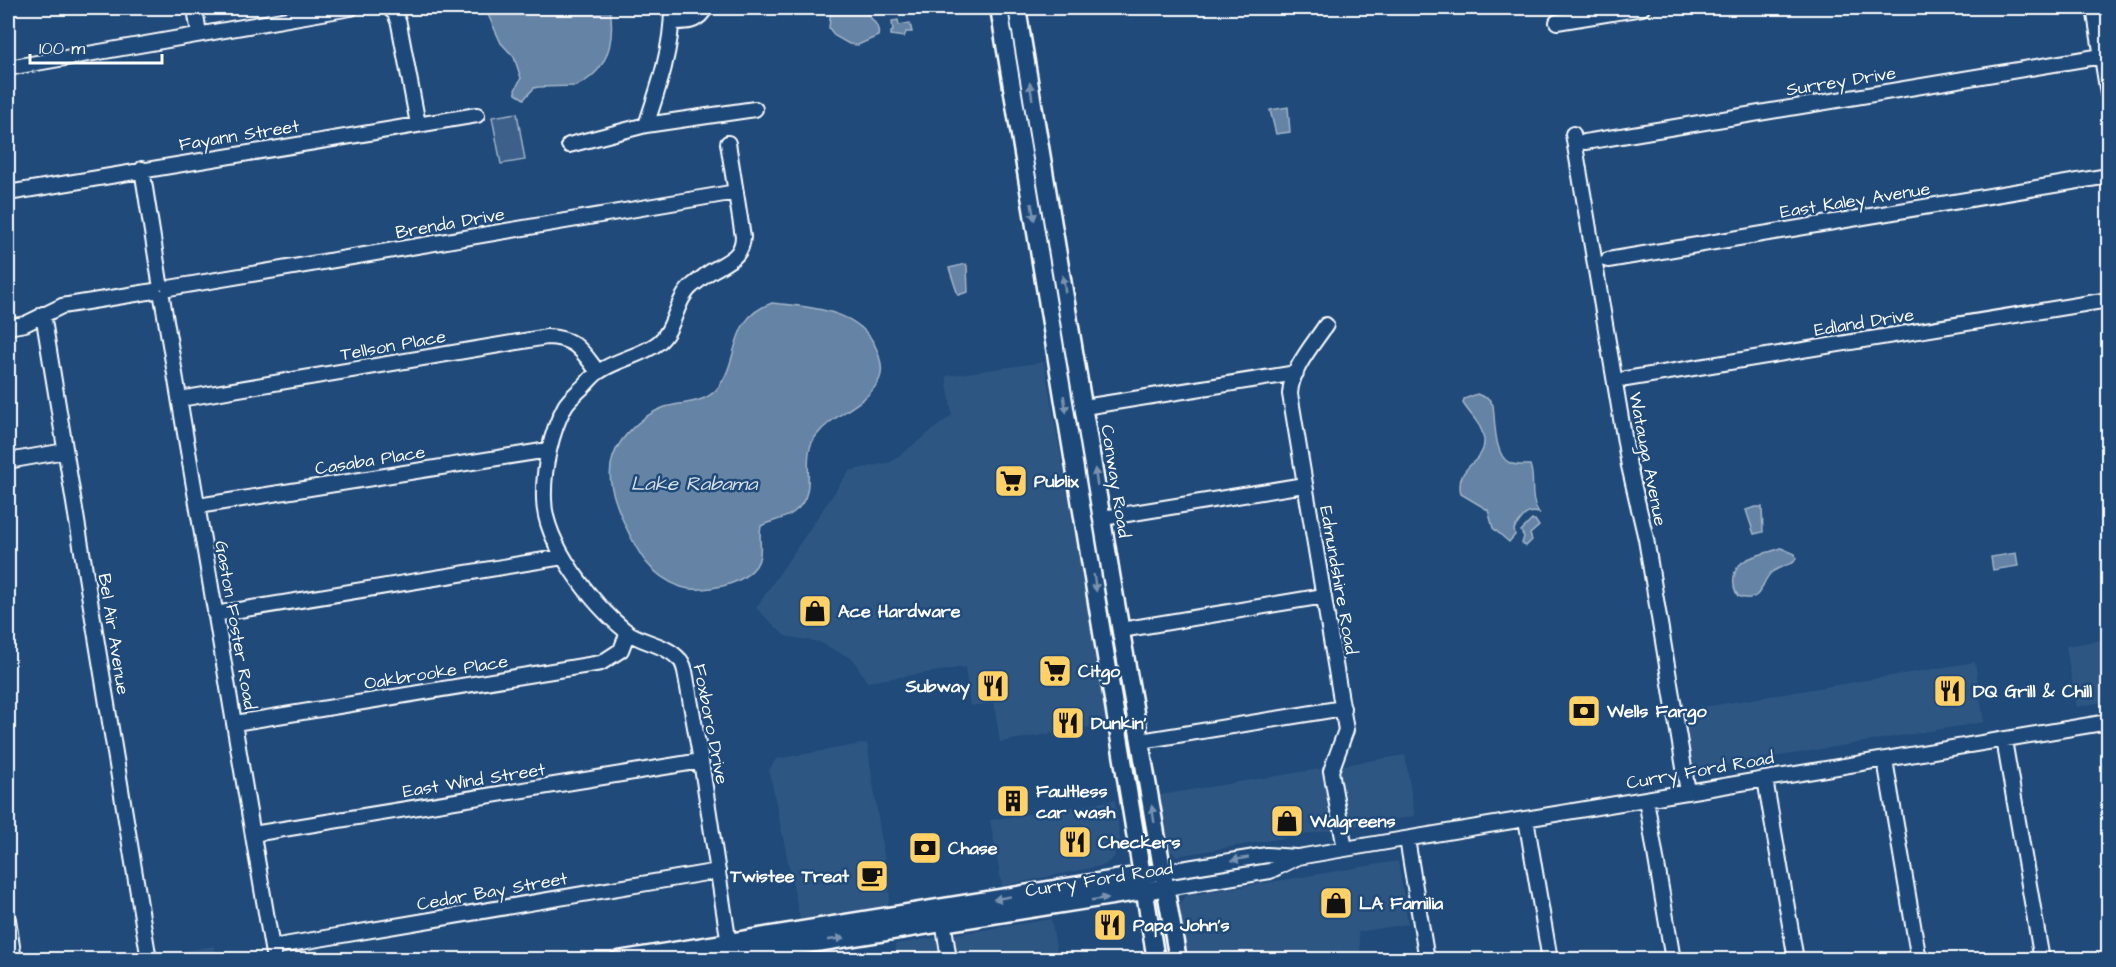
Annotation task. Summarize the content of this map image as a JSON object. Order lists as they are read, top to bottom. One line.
{"streets":{"main road":["Conway Road","Curry Ford Road"],"street":["Surrey Drive","Fayann Street","East Kaley Avenue","Brenda Drive","Edland Drive","Tellson Place","Watauga Avenue","Casaba Place","Edmundshire Road","Gaston Foster Road","Bel Air Avenue","Oakbrooke Place","Foxboro Drive","East Wind Street","Cedar Bay Street"]},"crossings":[["Fayann Street","Gaston Foster Road"],["Brenda Drive","Gaston Foster Road"],["Brenda Drive","Bel Air Avenue"],["Brenda Drive","Foxboro Drive"],["Tellson Place","Gaston Foster Road"],["Tellson Place","Foxboro Drive"],["Watauga Avenue","Curry Ford Road"],["Casaba Place","Gaston Foster Road"],["Casaba Place","Foxboro Drive"],["Conway Road","Curry Ford Road"],["Edmundshire Road","Curry Ford Road"],["Gaston Foster Road","Oakbrooke Place"],["Gaston Foster Road","East Wind Street"],["Gaston Foster Road","Cedar Bay Street"],["Oakbrooke Place","Foxboro Drive"],["Foxboro Drive","Curry Ford Road"],["Foxboro Drive","East Wind Street"],["Foxboro Drive","Cedar Bay Street"]],"water":["Lake Rabama"],"places":{"supermarket":["Publix","Citgo"],"shop":["Ace Hardware","Walgreens","LA Familia"],"restaurant":["Subway","DQ Grill & Chill","Dunkin'","Checkers","Papa John's"],"bank":["Wells Fargo","Chase"],"building":["Faultless car wash"],"cafe":["Twistee Treat"]},"scale_bar":"100 m"}
